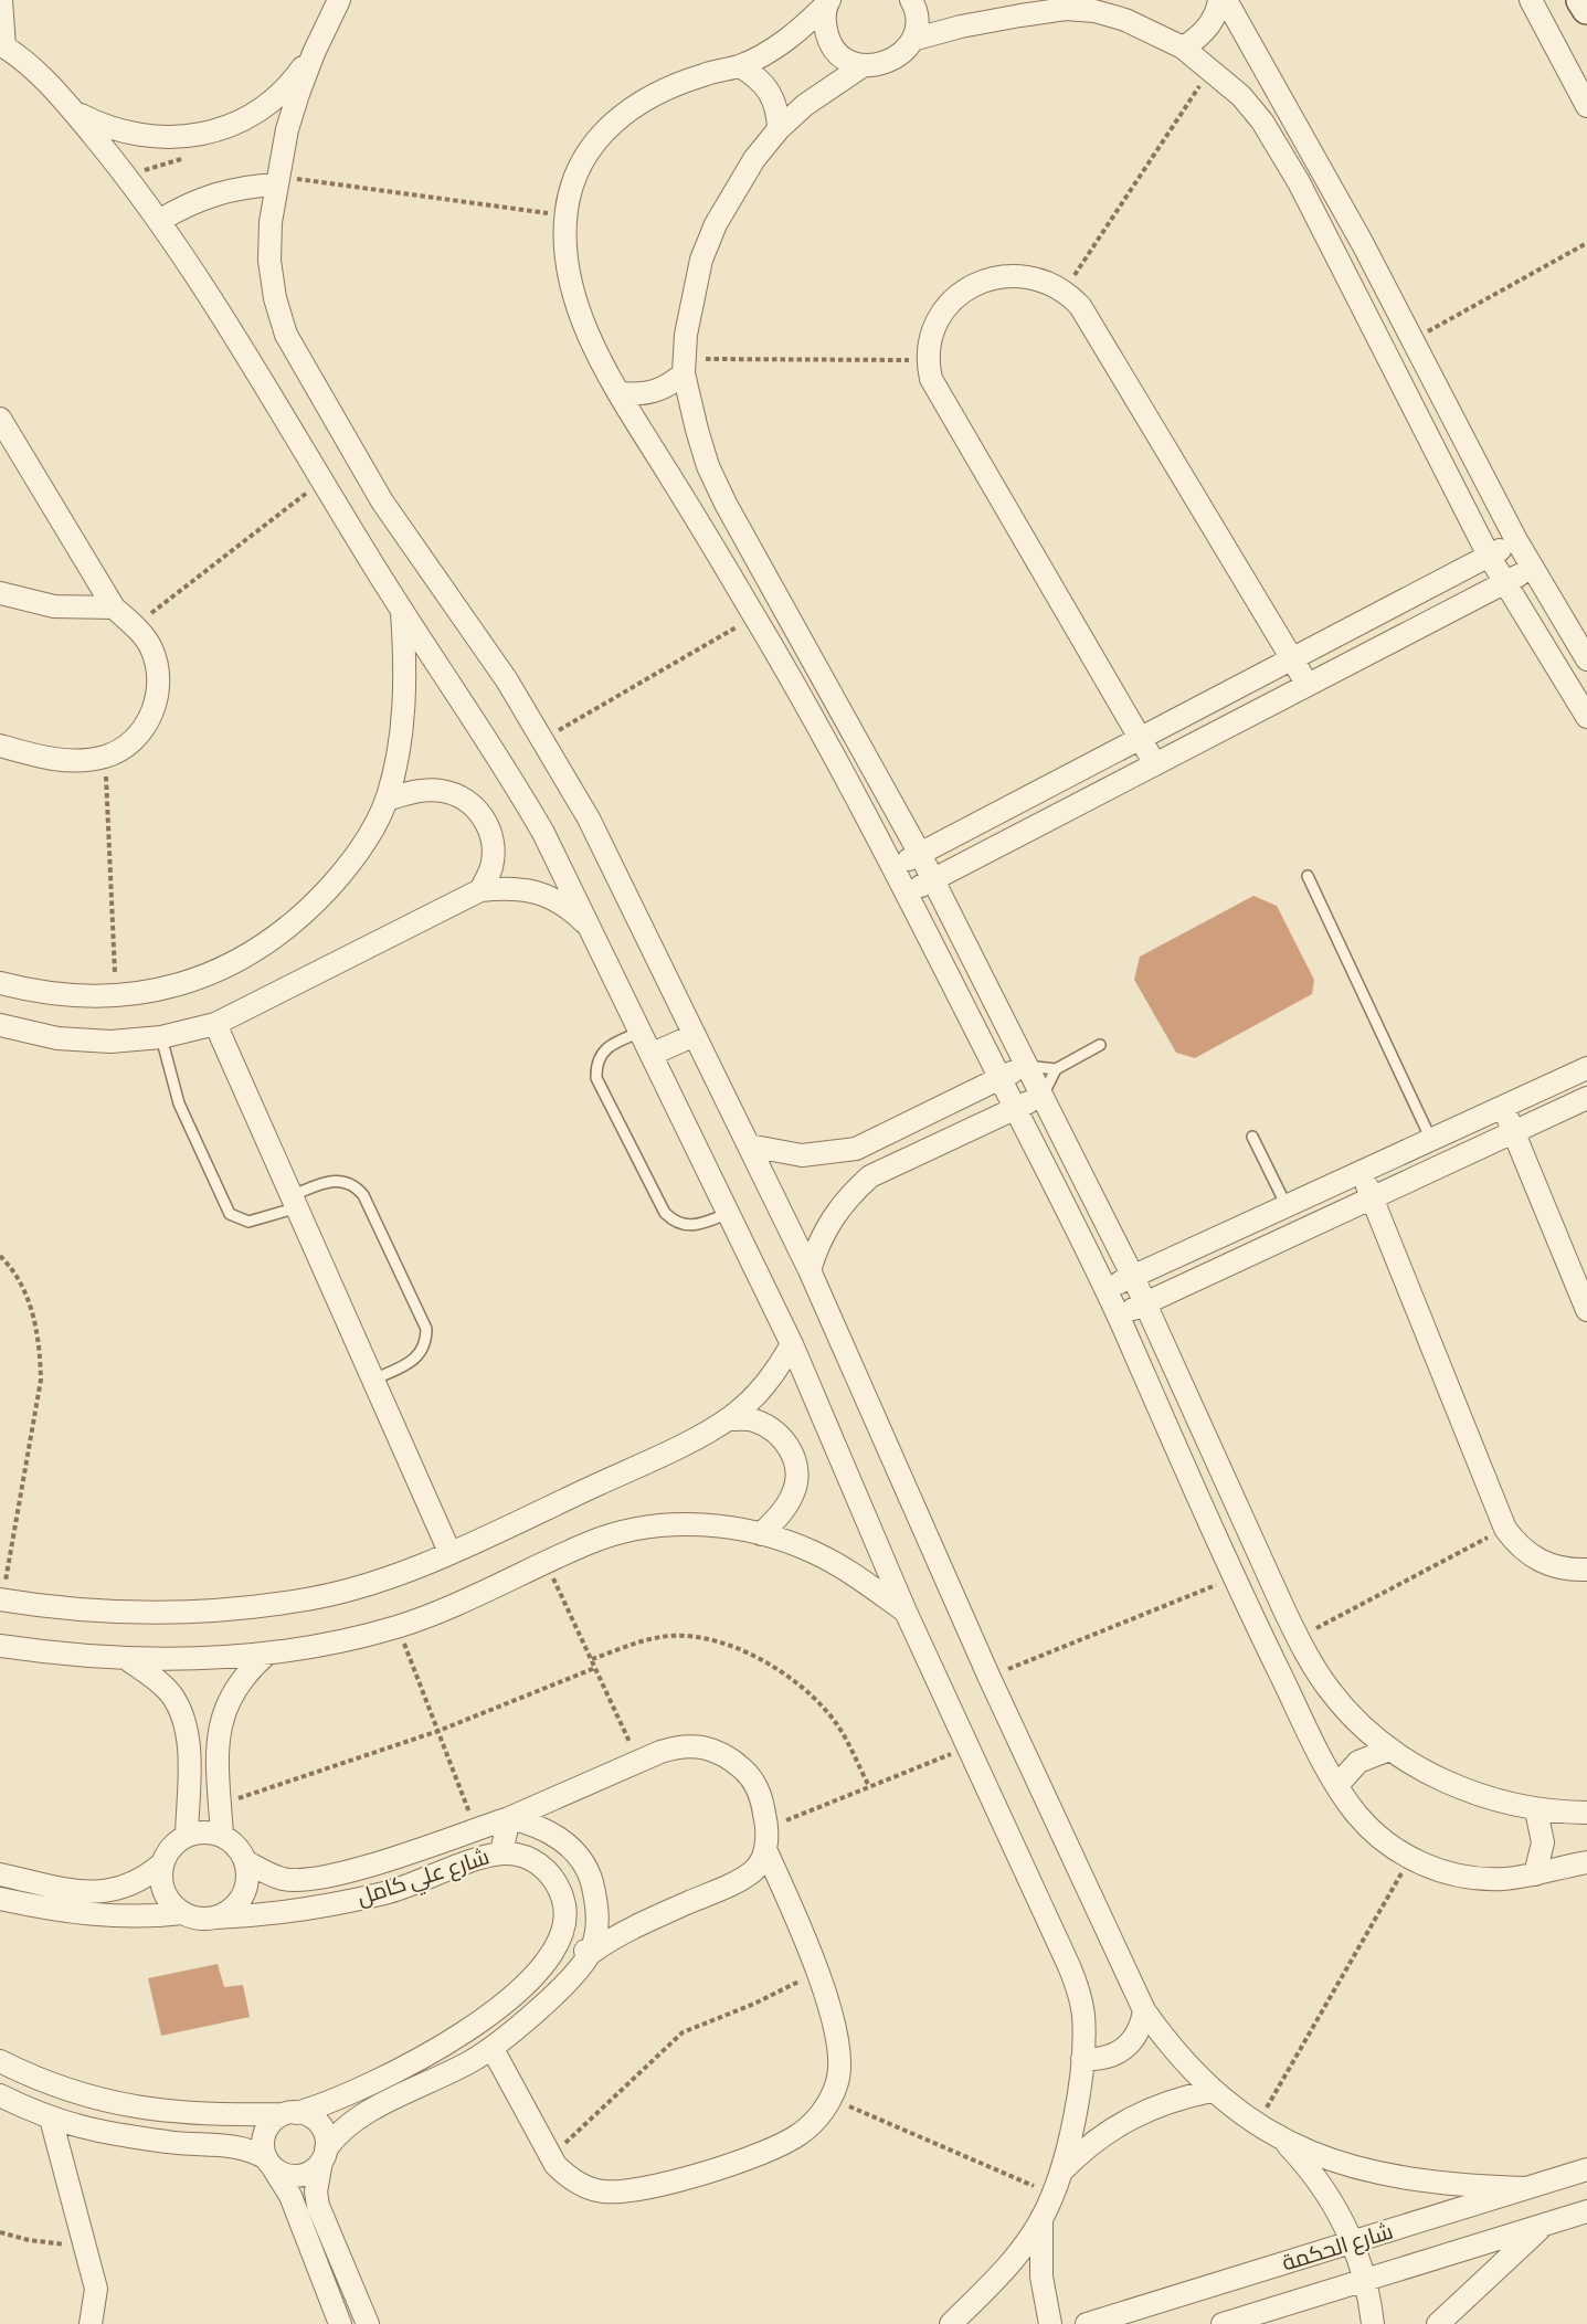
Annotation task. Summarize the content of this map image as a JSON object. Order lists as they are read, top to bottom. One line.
{"streets":{"street":["شارع علي كامل","شارع الحكمة"]}}
